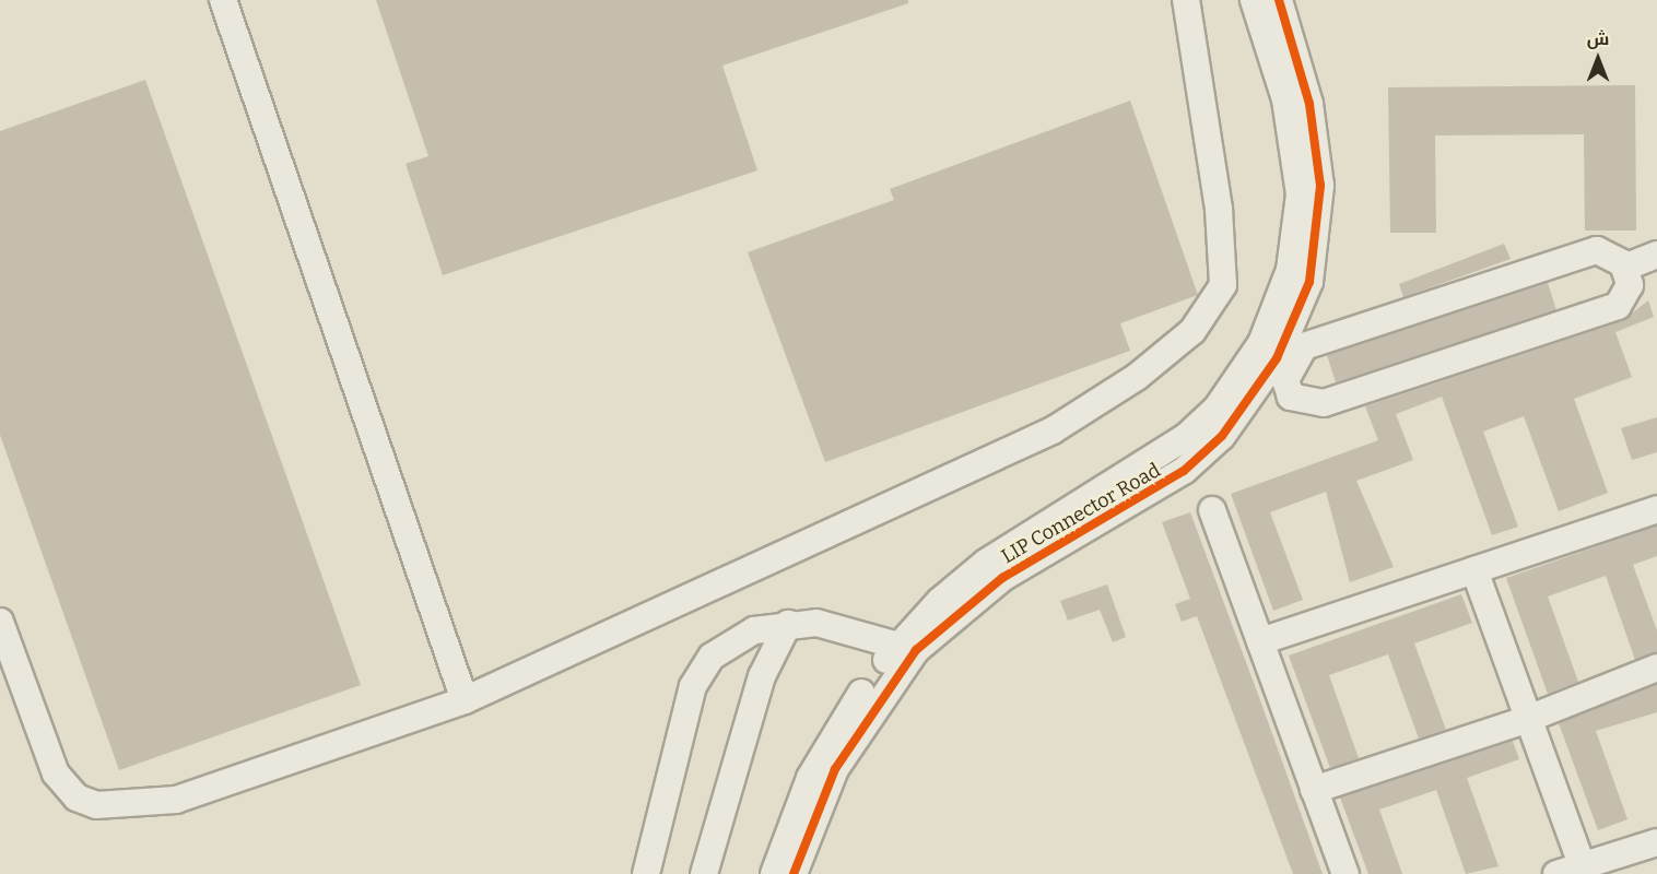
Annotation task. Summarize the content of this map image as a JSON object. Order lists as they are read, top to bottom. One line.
{"streets":{"street":["LIP Connector Road"]},"north":"top"}
